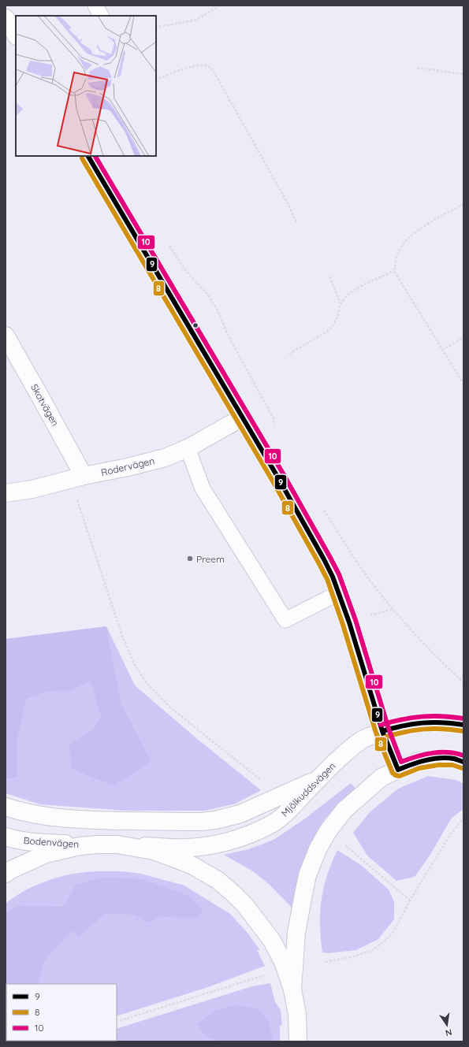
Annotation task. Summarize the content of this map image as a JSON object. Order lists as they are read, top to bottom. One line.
{"streets":{"street":["Skotvägen","Rodervägen","Mjölkuddsvägen","Bodenvägen"]},"crossings":[["Skotvägen","Rodervägen"]],"places":["Preem"],"lines":["transit line 9","transit line 10","transit line 8"],"legend":["9","8","10"],"north":"bottom"}
